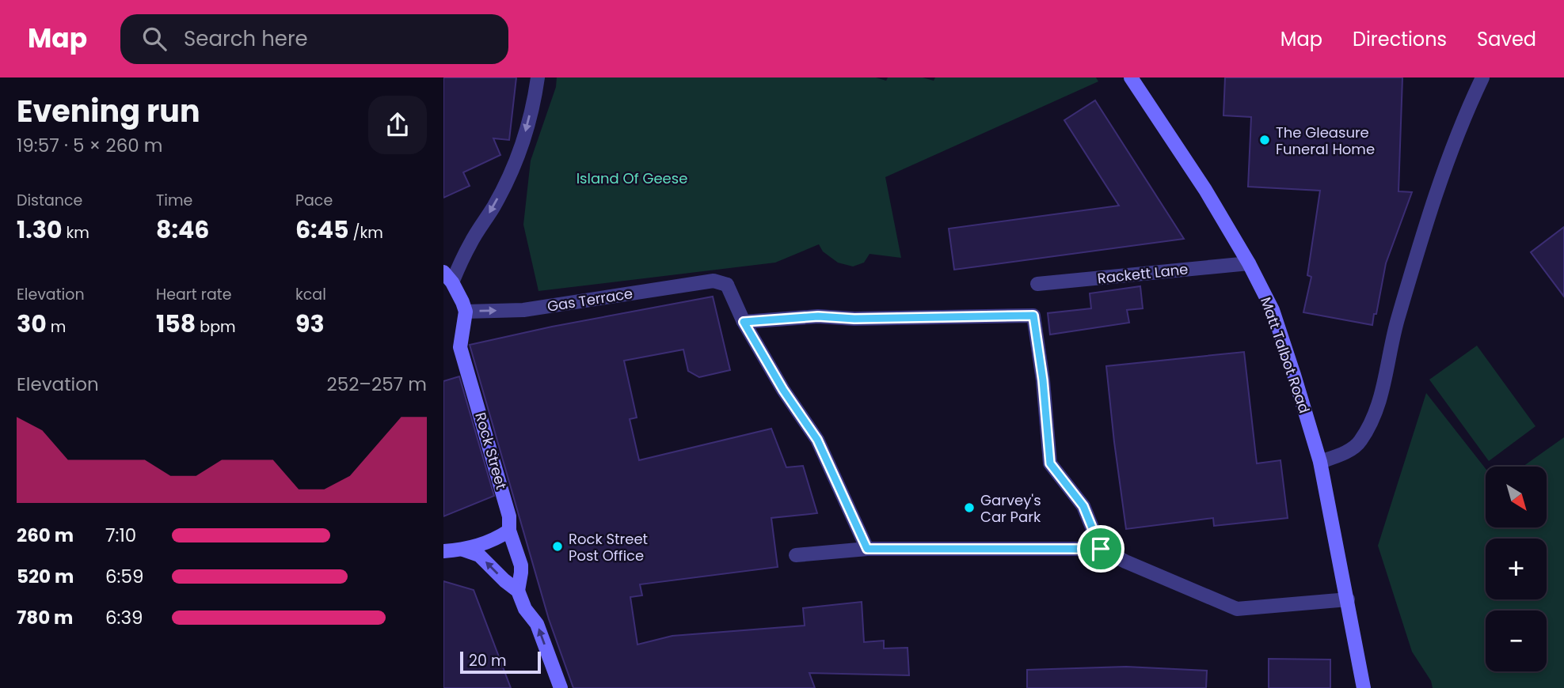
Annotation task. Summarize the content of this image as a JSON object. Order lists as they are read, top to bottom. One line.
{"streets":{"main road":["Matt Talbot Road","Rock Street"],"street":["Rackett Lane","Gas Terrace"]},"crossings":[["Rackett Lane","Matt Talbot Road"],["Gas Terrace","Rock Street"]],"one_way":["Gas Terrace"],"parks":["Island Of Geese"],"places":["The Gleasure Funeral Home","Garvey's Car Park","Rock Street Post Office"],"scale_bar":"20 m","north":"bottom right","page":{"header":"Map","search":"Search here","nav":["Map","Directions","Saved"],"heading":["Evening run","19:57 · 5 × 260 m"],"stats":[["Distance","1.30 km"],["Time","8:46"],["Pace","6:45 /km"],["Elevation","30 m"],["Heart rate","158 bpm"],["kcal","93"]],"chart":["Elevation","252–257 m"],"map_buttons":["+","−"],"list":[{"name":"260 m","note":"7:10"},{"name":"520 m","note":"6:59"},{"name":"780 m","note":"6:39"}],"scale":"20 m"}}
